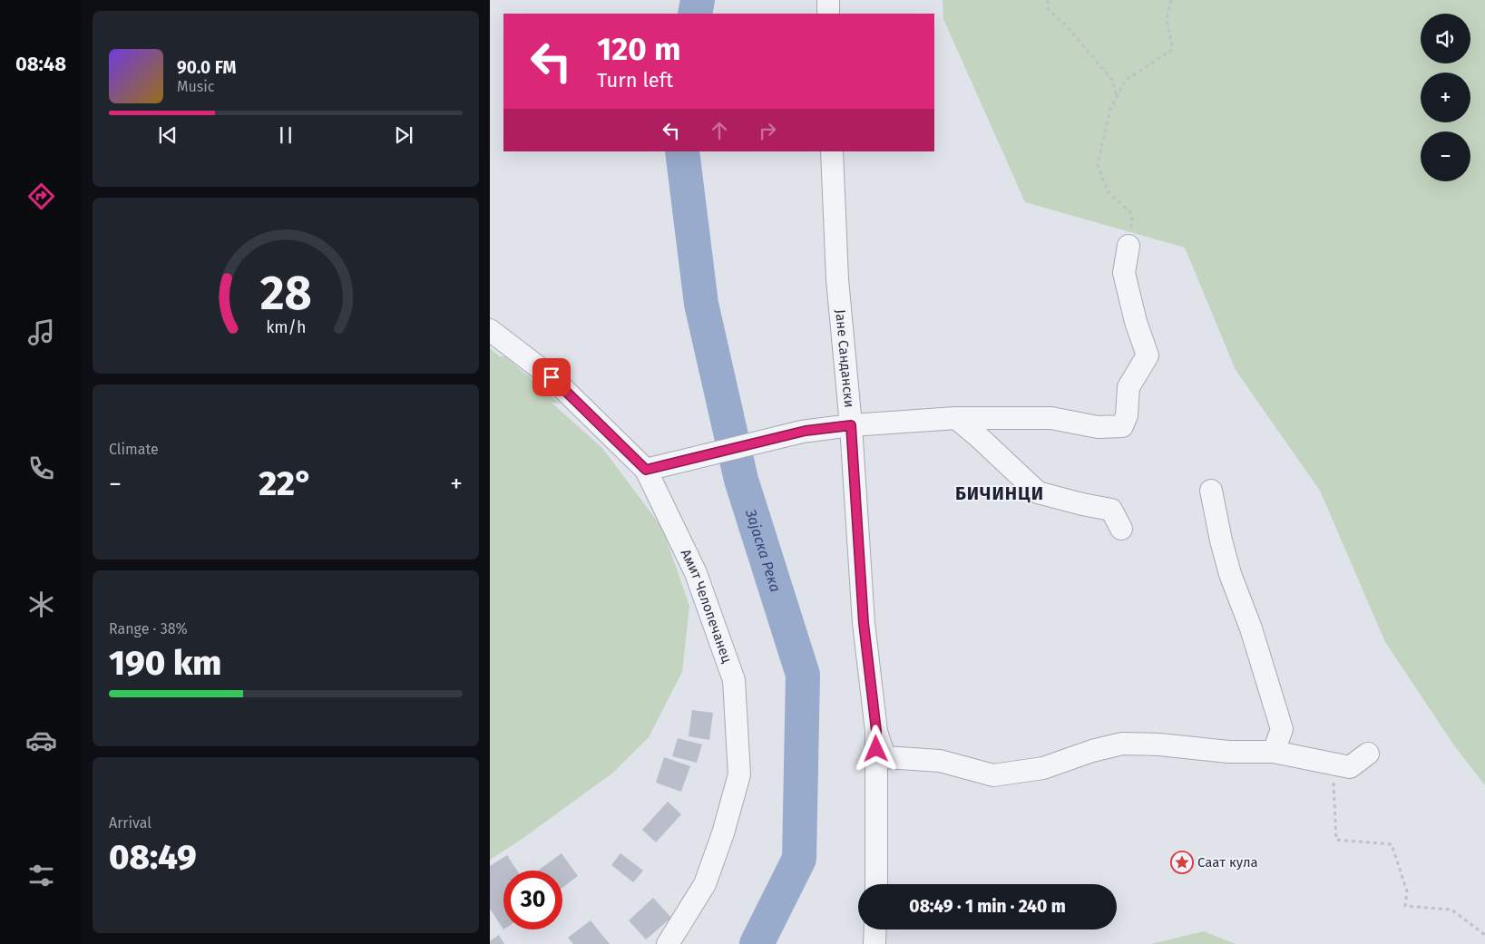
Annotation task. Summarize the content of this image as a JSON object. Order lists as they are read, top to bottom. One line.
{"streets":{"street":["Јане Сандански","Амит Челопечанец"]},"districts":["БИЧИНЦИ"],"water":["Зајаска Река"],"places":{"place":["Саат кула"]},"page":{"tabs":"08:48","map_buttons":["+","−"],"turn":["120 m","Turn left"],"song":["90.0 FM","Music"],"tile":["Climate",["Range · 38%","190 km"],["Arrival","08:49"]],"heat":["−","22°","+"],"limit":"30","trip":"08:49 · 1 min · 240 m","gauge":["28","km/h"]}}
